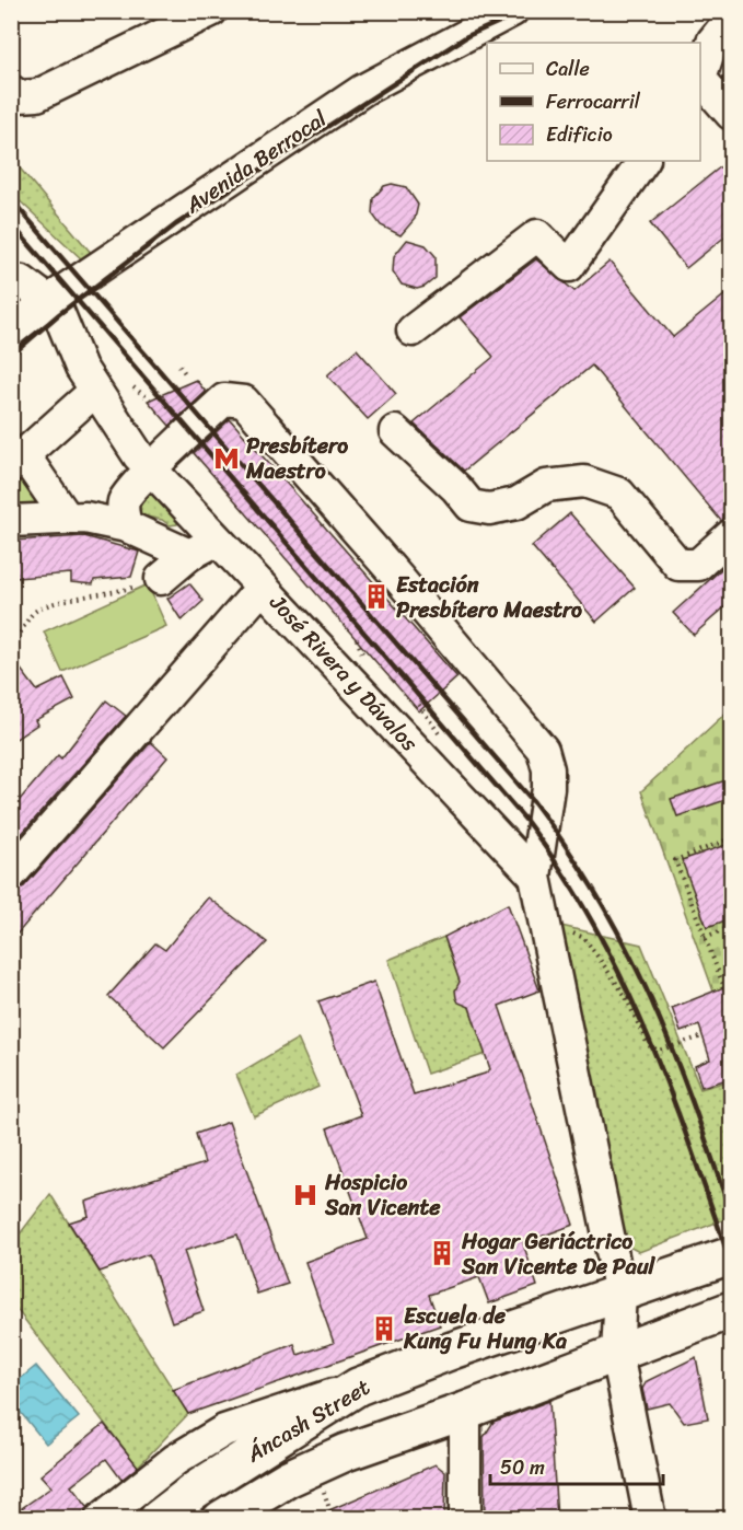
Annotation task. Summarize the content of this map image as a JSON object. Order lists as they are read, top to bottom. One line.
{"streets":{"main road":["Áncash Street"],"street":["Avenida Berrocal","José Rivera y Dávalos"]},"crossings":[["Avenida Berrocal","José Rivera y Dávalos"]],"places":{"metro station":["Presbítero Maestro"],"building":["Estación Presbítero Maestro","Hogar Geriáctrico San Vicente De Paul","Escuela de Kung Fu Hung Ka"],"hospital":["Hospicio San Vicente"]},"legend":["Calle","Ferrocarril","Edificio"],"scale_bar":"50 m"}
